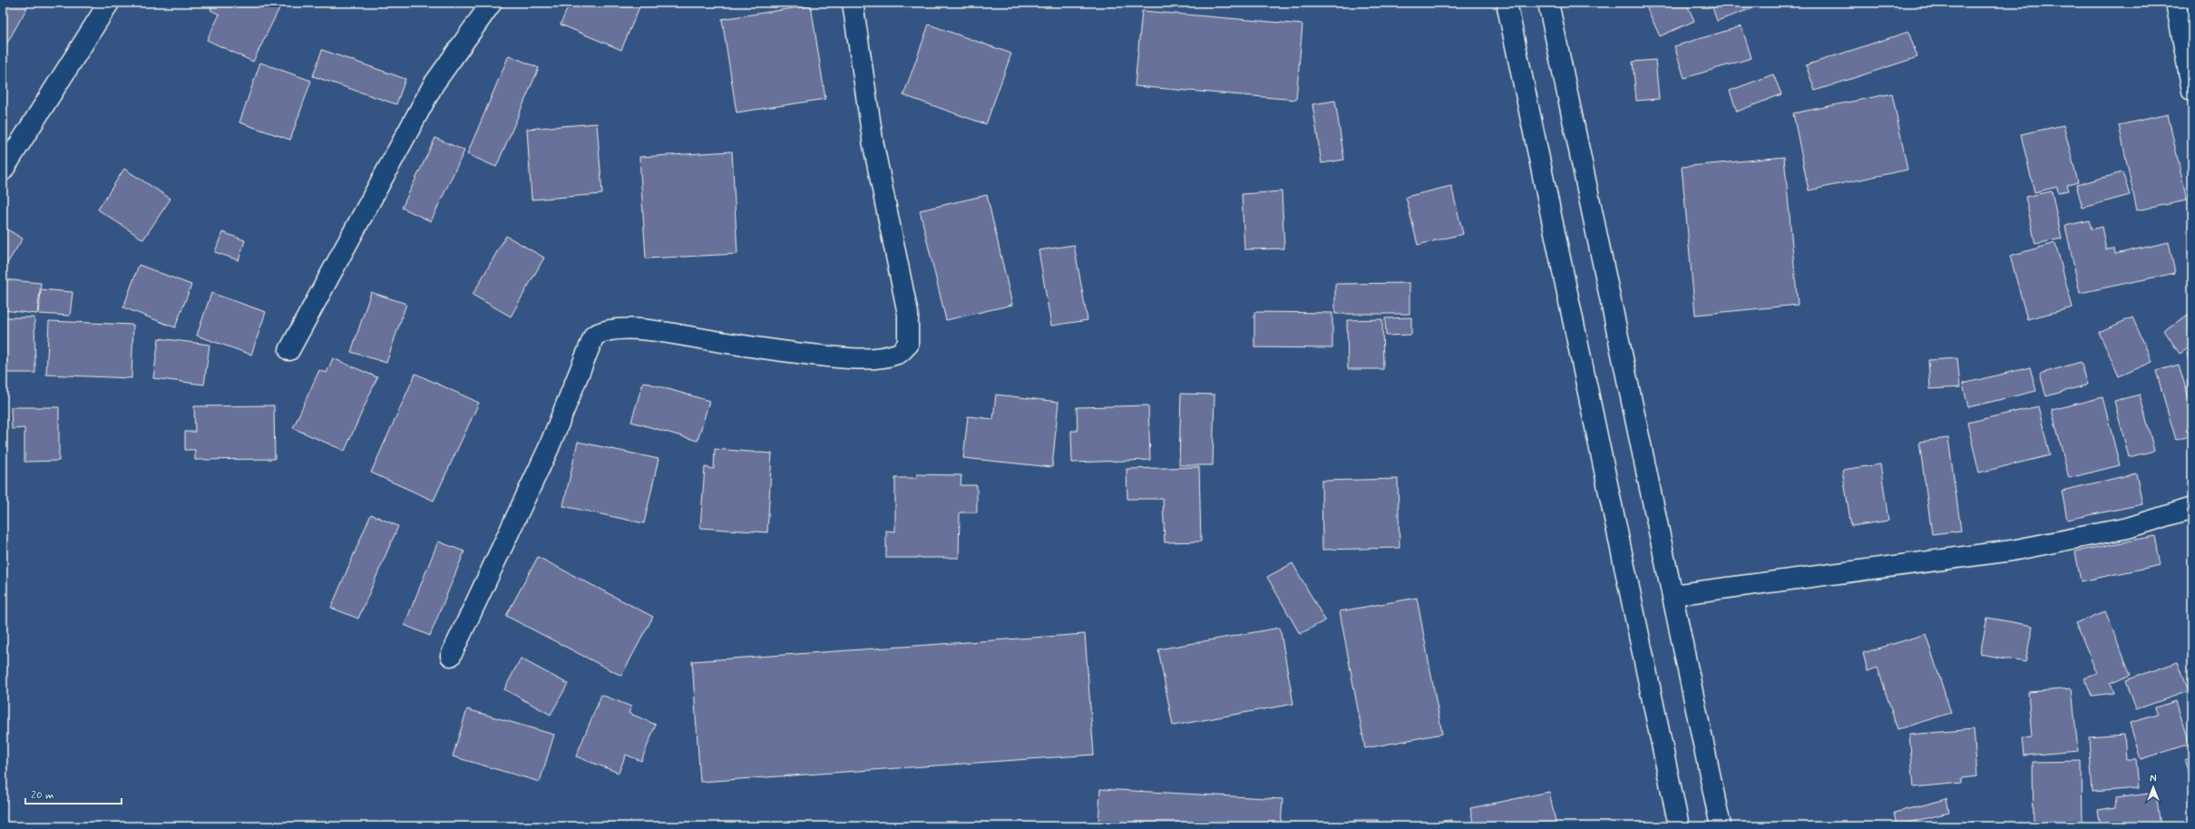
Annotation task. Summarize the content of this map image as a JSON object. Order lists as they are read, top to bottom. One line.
{"scale_bar":"20 m","north":"top"}
